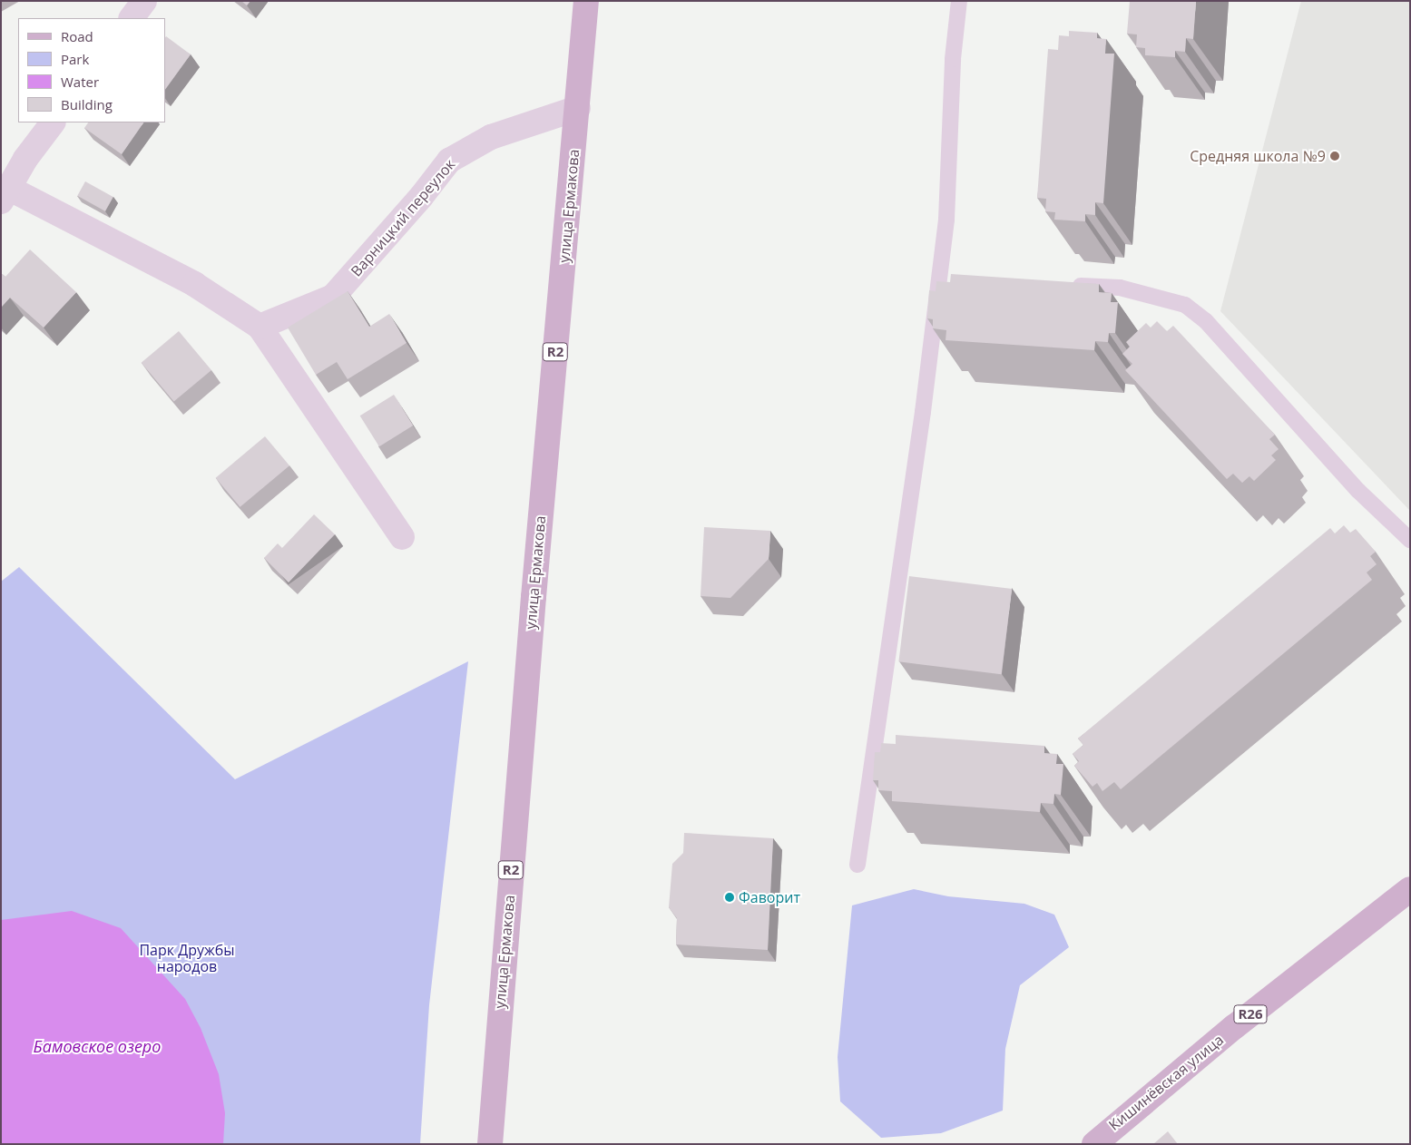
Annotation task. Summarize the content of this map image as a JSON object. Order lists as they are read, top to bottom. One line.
{"streets":{"main road":["улица Ермакова","R2","R26","Кишинёвская улица"],"street":["Варницкий переулок"]},"crossings":[["улица Ермакова","Варницкий переулок"]],"water":["Бамовское озеро"],"parks":["Парк Дружбы народов"],"places":["Средняя школа №9","Фаворит"],"legend":["Road","Park","Water","Building"]}
